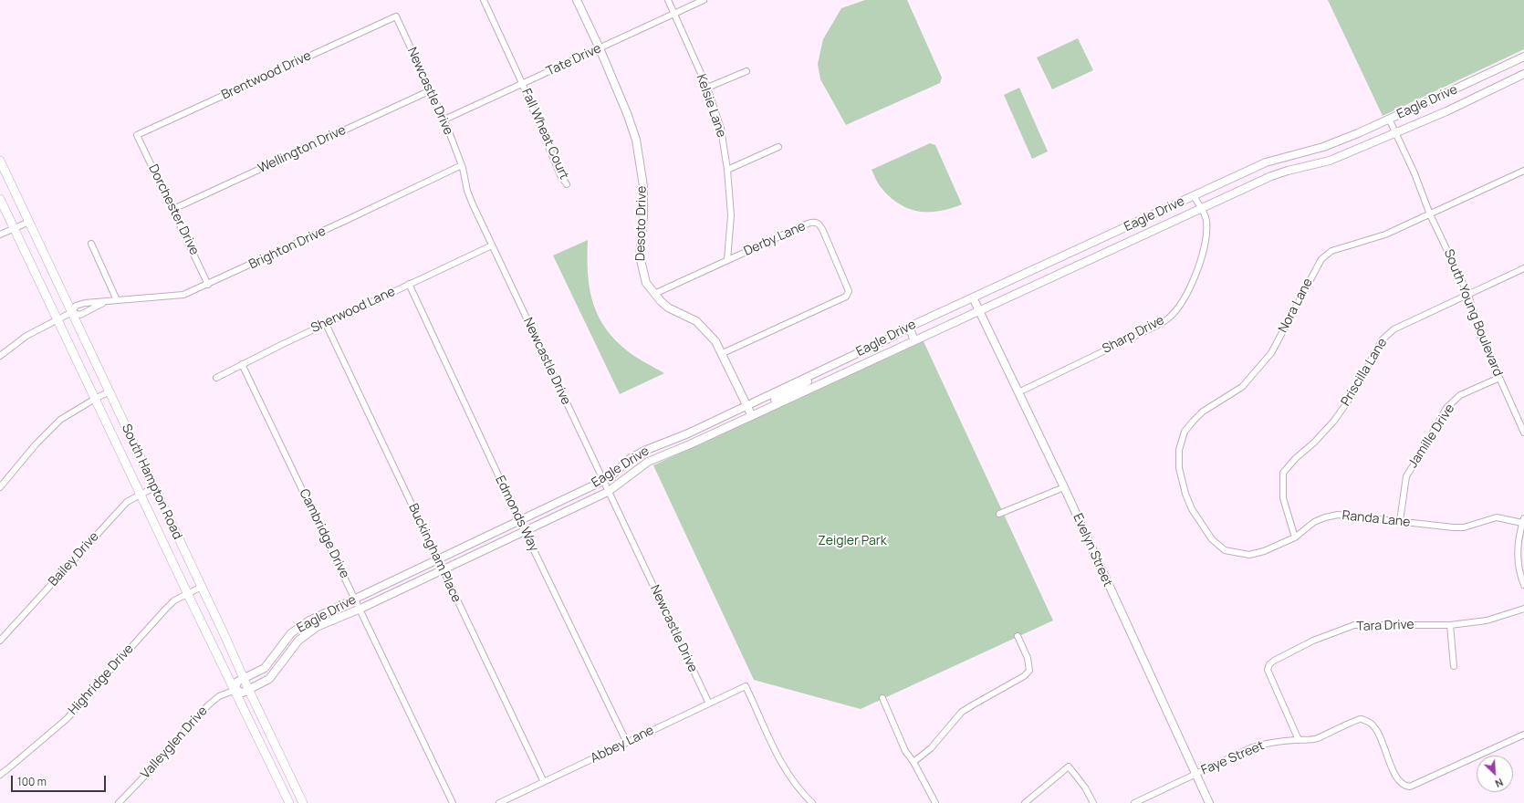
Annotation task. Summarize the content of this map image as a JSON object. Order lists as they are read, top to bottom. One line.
{"streets":{"main road":["South Hampton Road"],"street":["Tate Drive","Brentwood Drive","Newcastle Drive","Eagle Drive","Kelsie Lane","Fall Wheat Court","Wellington Drive","Dorchester Drive","Desoto Drive","Derby Lane","Brighton Drive","Nora Lane","Sherwood Lane","South Young Boulevard","Sharp Drive","Priscilla Lane","Jamille Drive","Edmonds Way","Randa Lane","Cambridge Drive","Evelyn Street","Buckingham Place","Bailey Drive","Tara Drive","Highridge Drive","Valleyglen Drive","Abbey Lane","Faye Street"]},"crossings":[["Tate Drive","Newcastle Drive"],["Tate Drive","Kelsie Lane"],["Tate Drive","Fall Wheat Court"],["Tate Drive","Desoto Drive"],["Brentwood Drive","Newcastle Drive"],["Brentwood Drive","Dorchester Drive"],["Newcastle Drive","Eagle Drive"],["Newcastle Drive","Wellington Drive"],["Newcastle Drive","Brighton Drive"],["Newcastle Drive","Sherwood Lane"],["Newcastle Drive","Abbey Lane"],["Eagle Drive","Desoto Drive"],["Eagle Drive","South Young Boulevard"],["Eagle Drive","Sharp Drive"],["Eagle Drive","South Hampton Road"],["Eagle Drive","Edmonds Way"],["Eagle Drive","Cambridge Drive"],["Eagle Drive","Evelyn Street"],["Eagle Drive","Buckingham Place"],["Eagle Drive","Valleyglen Drive"],["Kelsie Lane","Derby Lane"],["Wellington Drive","Dorchester Drive"],["Dorchester Drive","Brighton Drive"],["Desoto Drive","Derby Lane"],["Brighton Drive","South Hampton Road"],["Nora Lane","South Young Boulevard"],["Nora Lane","Randa Lane"],["Sherwood Lane","Edmonds Way"],["Sherwood Lane","Cambridge Drive"],["Sherwood Lane","Buckingham Place"],["South Young Boulevard","Priscilla Lane"],["South Young Boulevard","Jamille Drive"],["Sharp Drive","Evelyn Street"],["Priscilla Lane","Randa Lane"],["Jamille Drive","Randa Lane"],["South Hampton Road","Bailey Drive"],["South Hampton Road","Highridge Drive"],["South Hampton Road","Valleyglen Drive"],["Edmonds Way","Abbey Lane"],["Evelyn Street","Faye Street"],["Buckingham Place","Abbey Lane"],["Tara Drive","Faye Street"]],"parks":["Zeigler Park"],"scale_bar":"100 m","north":"bottom right"}
